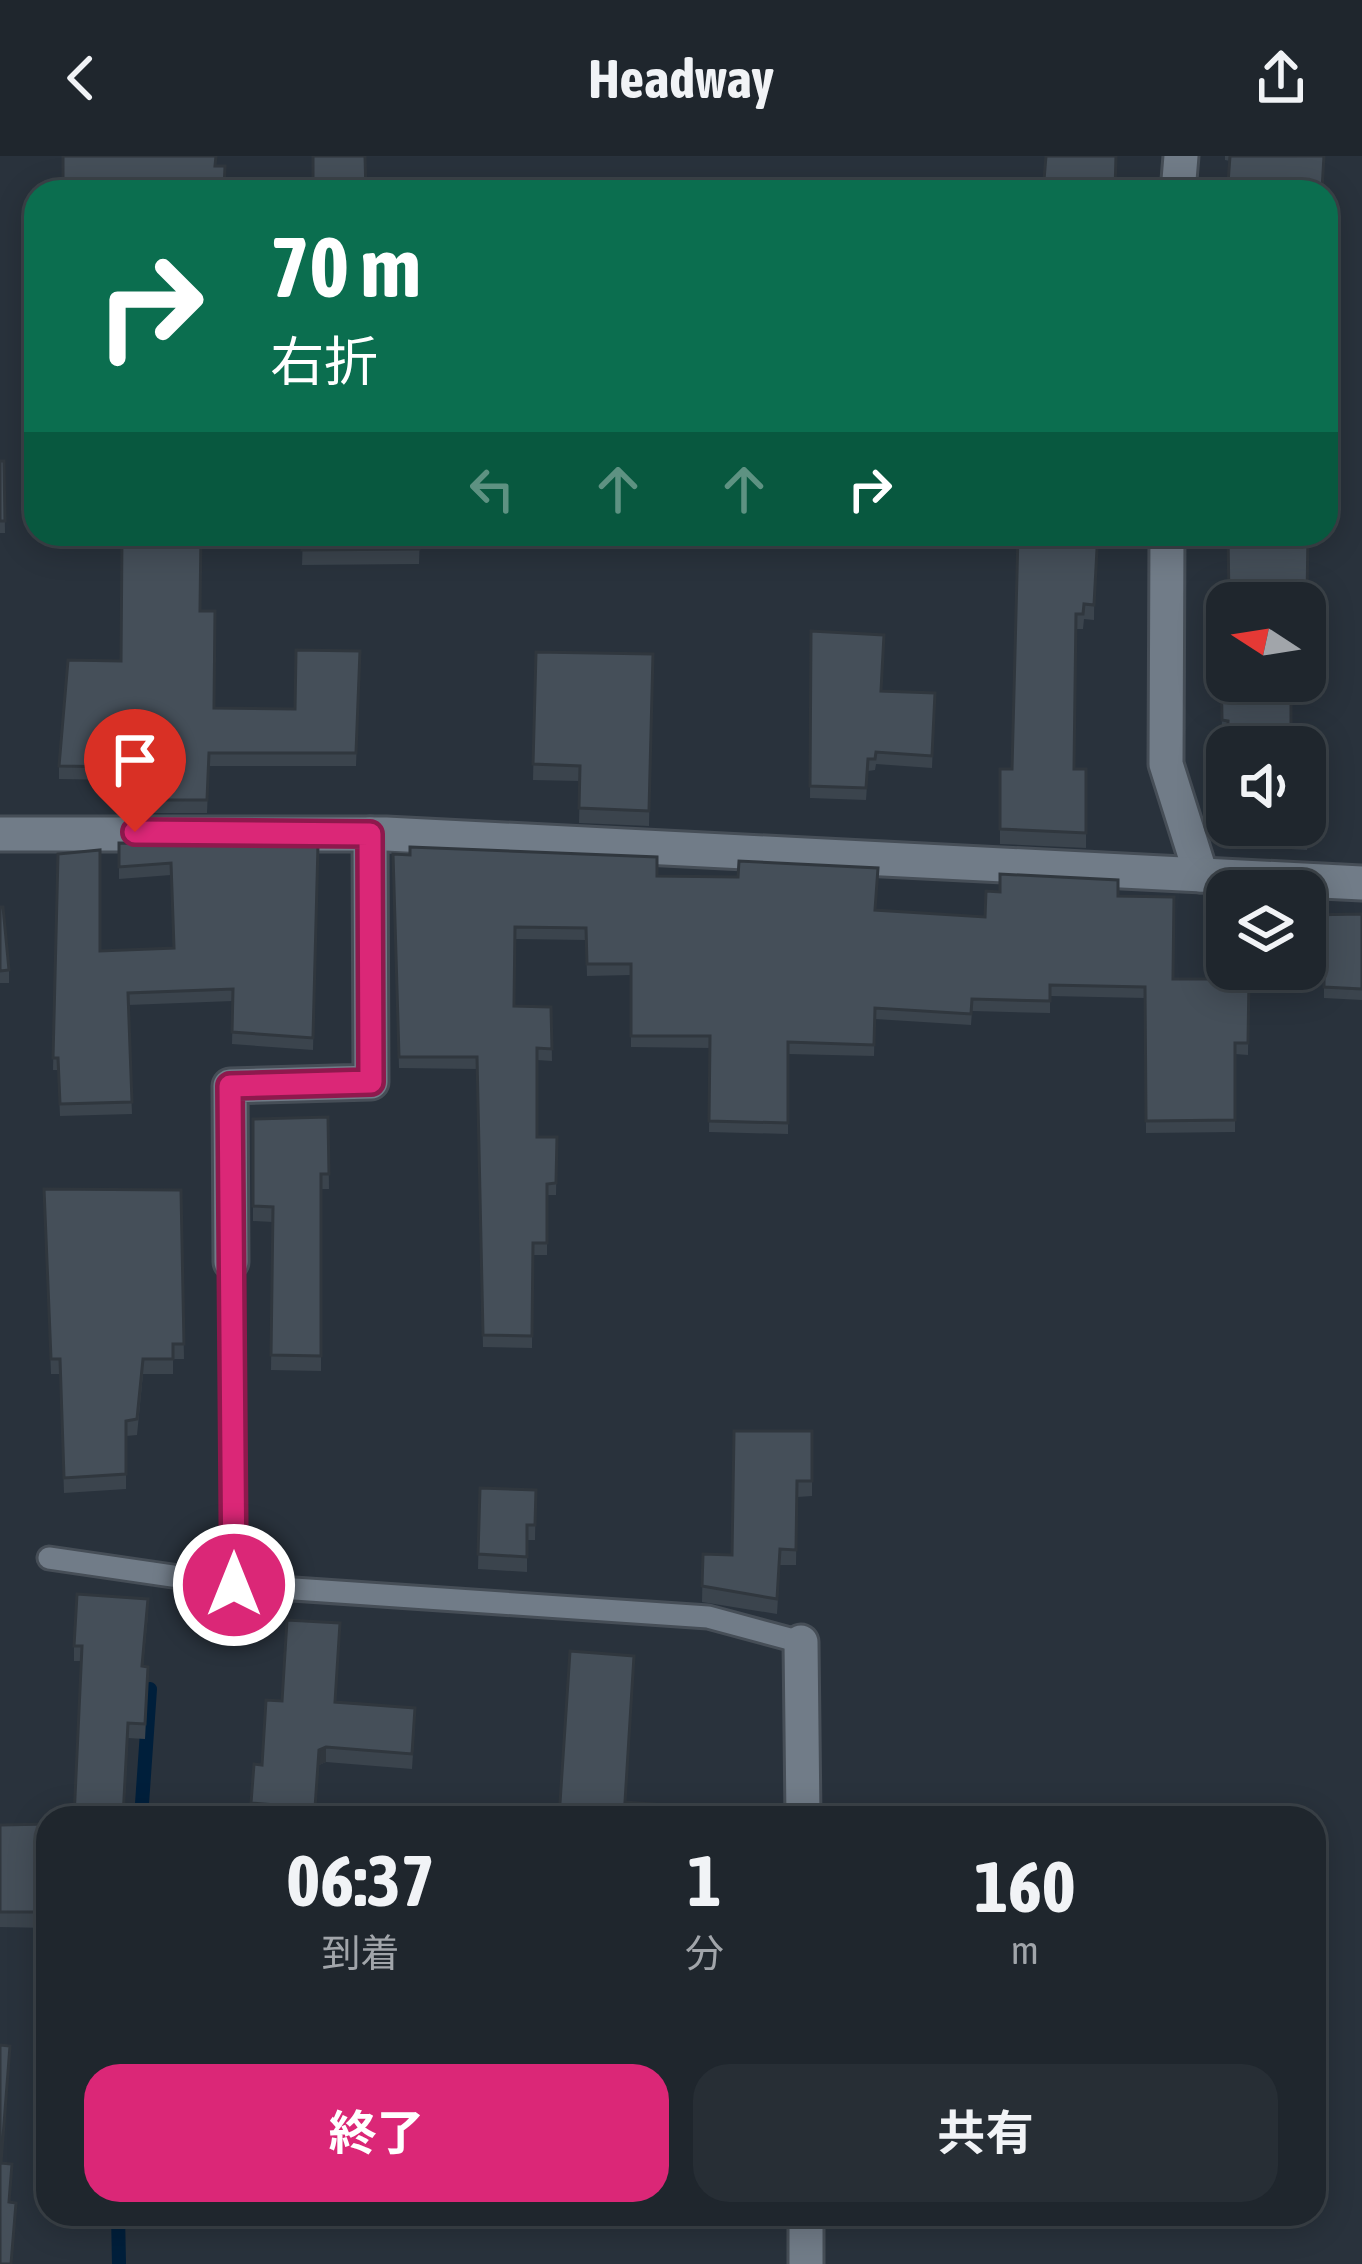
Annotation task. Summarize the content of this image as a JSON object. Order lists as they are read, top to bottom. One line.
{"north":"left","page":{"header":"Headway","turn":["70 m","右折"],"eta":["06:37","到着","1","分","160","m"],"buttons":["終了","共有"]}}
